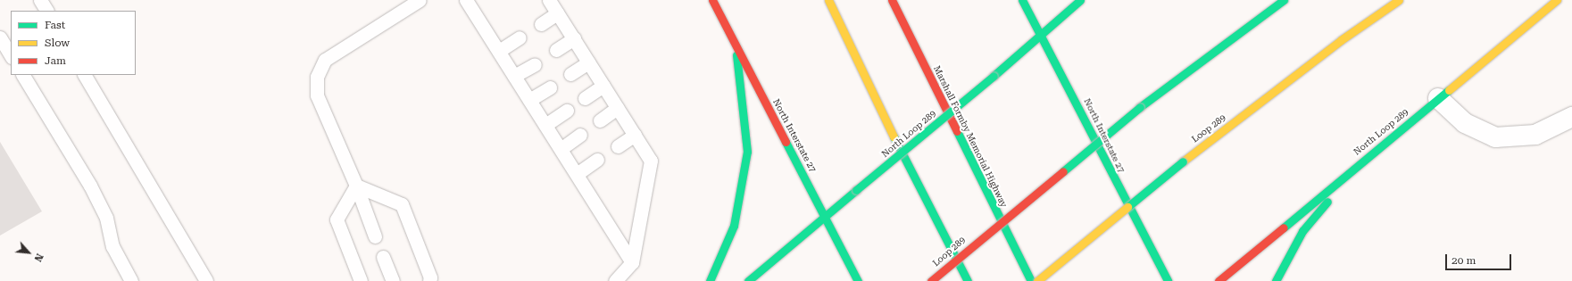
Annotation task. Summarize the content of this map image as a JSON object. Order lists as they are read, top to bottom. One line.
{"streets":{"main road":["Loop 289","North Loop 289","North Interstate 27","Marshall Formby Memorial Highway"]},"crossings":[["North Loop 289","North Interstate 27"]],"legend":["Fast","Slow","Jam"],"scale_bar":"20 m","north":"bottom right"}
